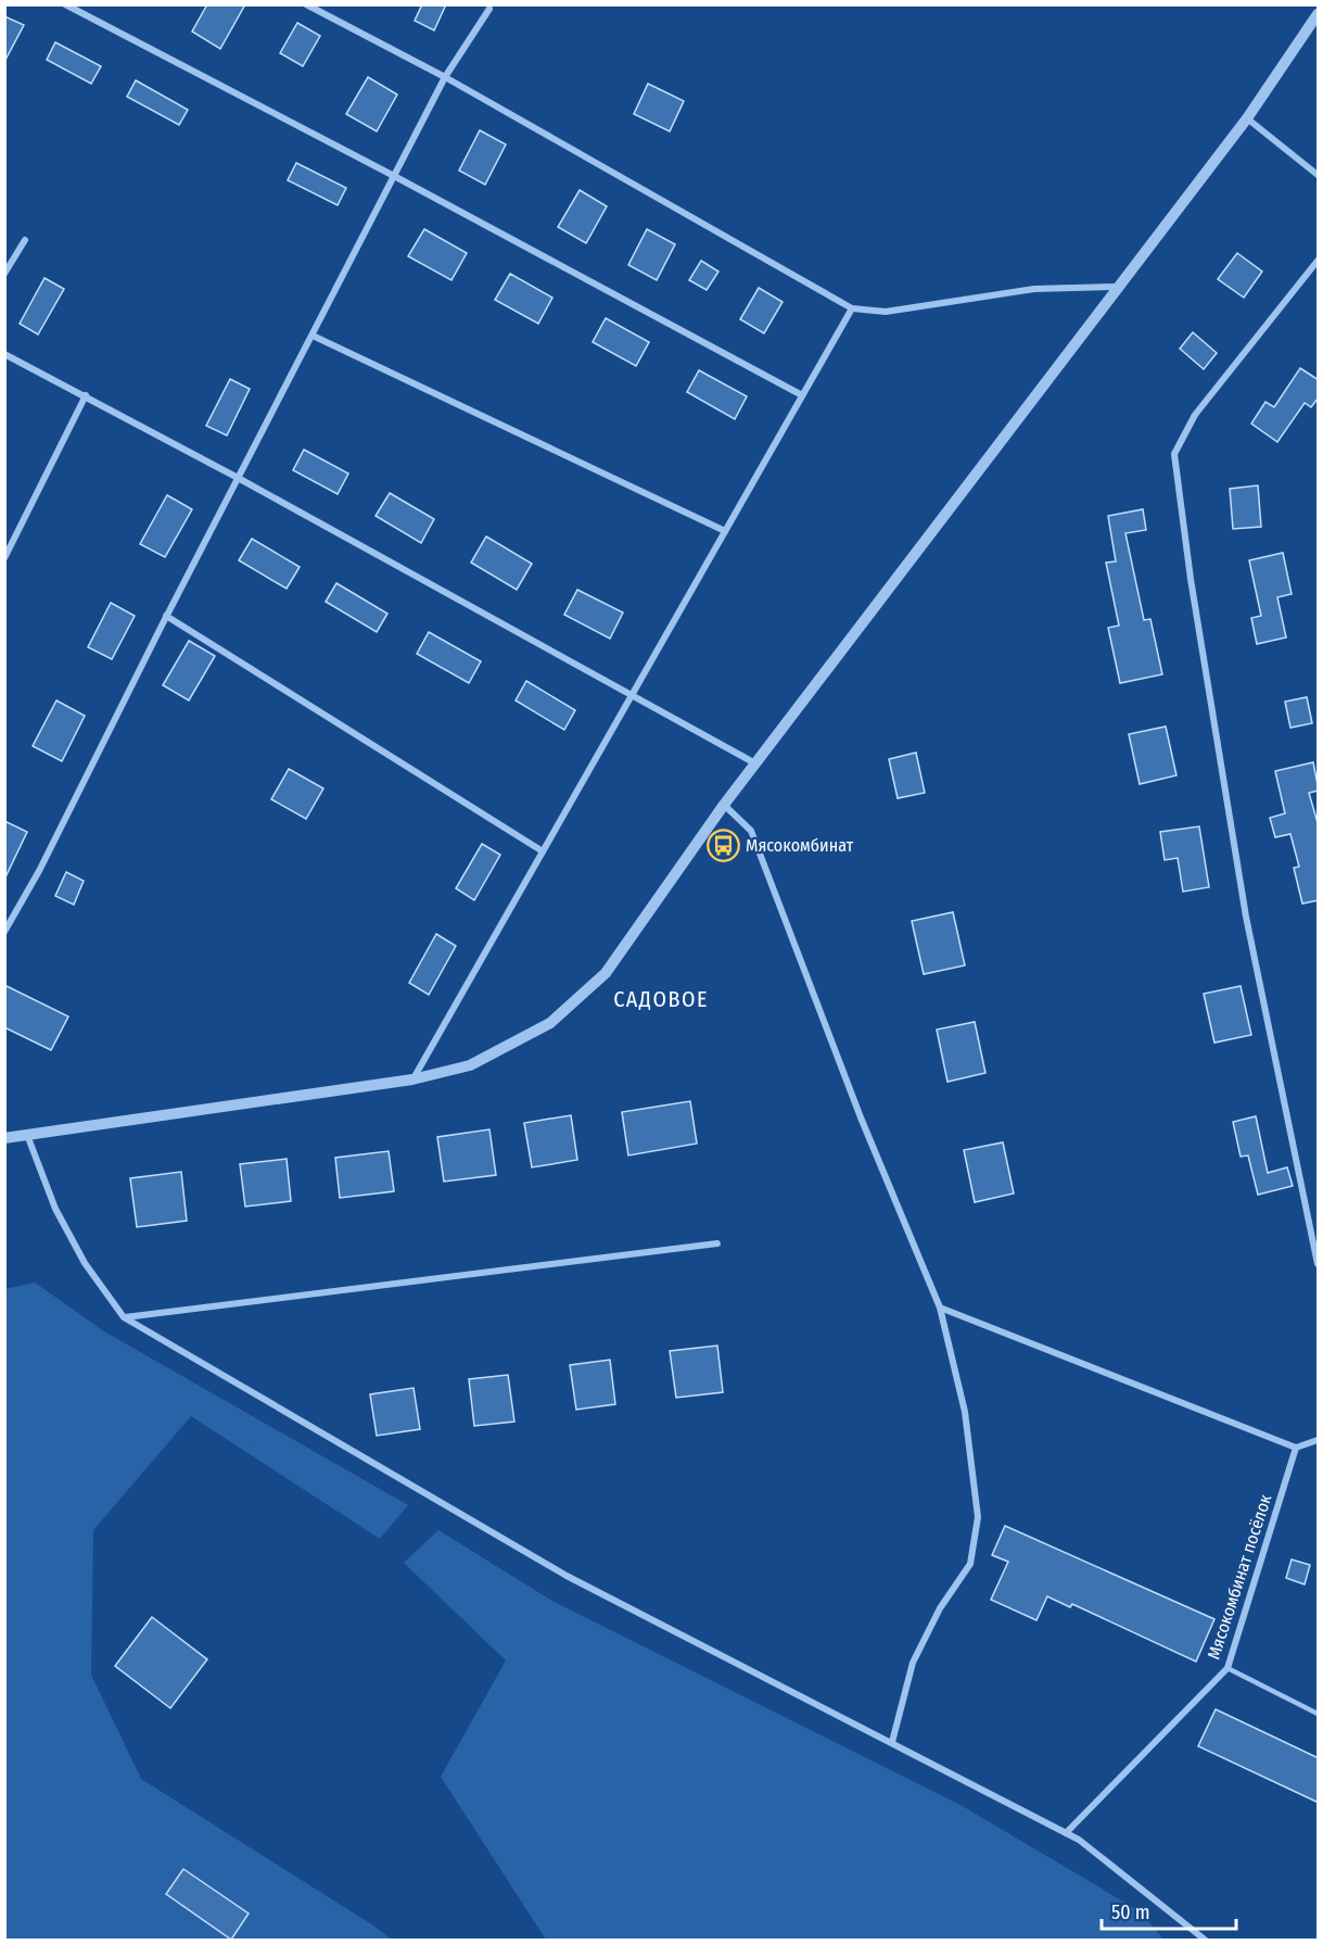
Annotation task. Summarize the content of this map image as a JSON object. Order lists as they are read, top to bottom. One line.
{"streets":{"street":["Мясокомбинат посёлок"]},"districts":["САДОВОЕ"],"places":{"bus stop":["Мясокомбинат"]},"scale_bar":"50 m"}
